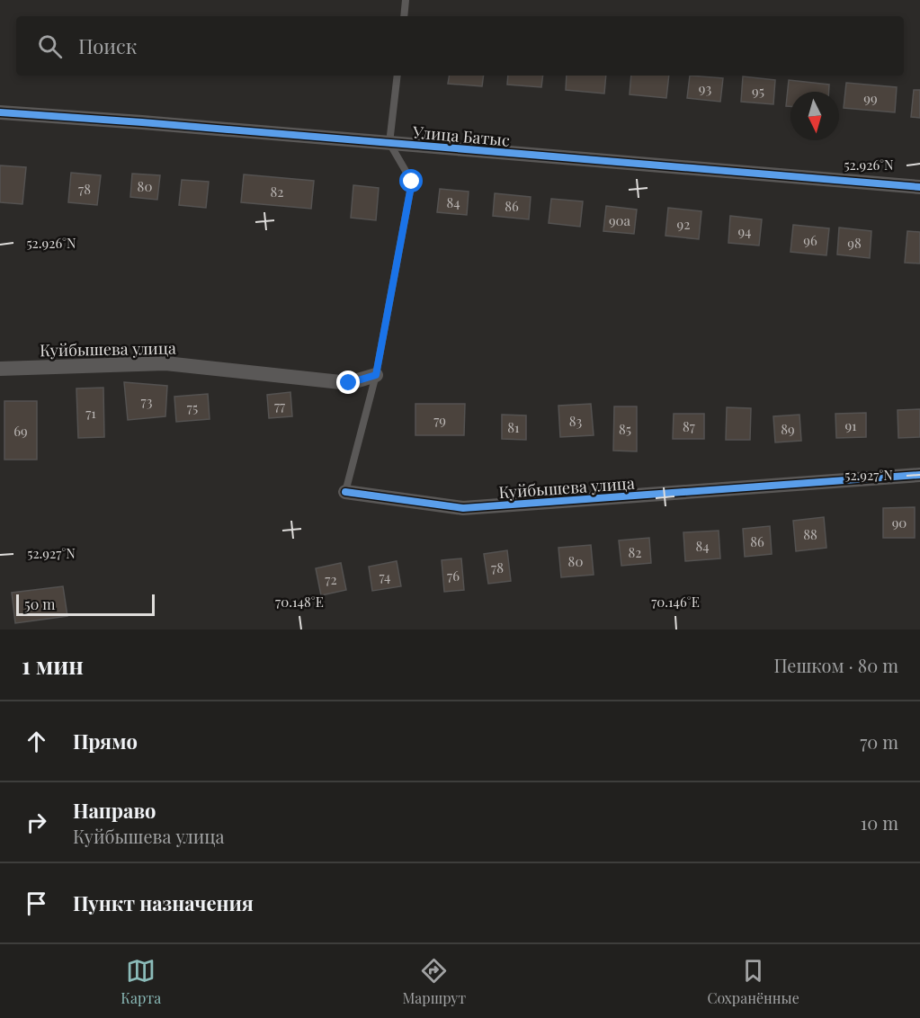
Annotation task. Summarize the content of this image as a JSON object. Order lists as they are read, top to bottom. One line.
{"streets":{"street":["Улица Батыс","Куйбышева улица"]},"house_numbers":["93","95","99","80","78","82","84","86","90а","92","94","96","98","73","77","75","71","79","83","91","87","81","85","89","69","90","88","86","84","82","80","78","76","74","72"],"scale_bar":"50 m","north":"bottom","page":{"search":"Поиск","scale":"50 m","heading":["1 мин","Пешком · 80 m"],"list":[["Прямо","70 m"],["Направо","Куйбышева улица","10 m"],"Пункт назначения"],"nav":["Карта","Маршрут","Сохранённые"]},"coordinates":["52.926°N","52.927°N","70.148°E","70.146°E"]}
